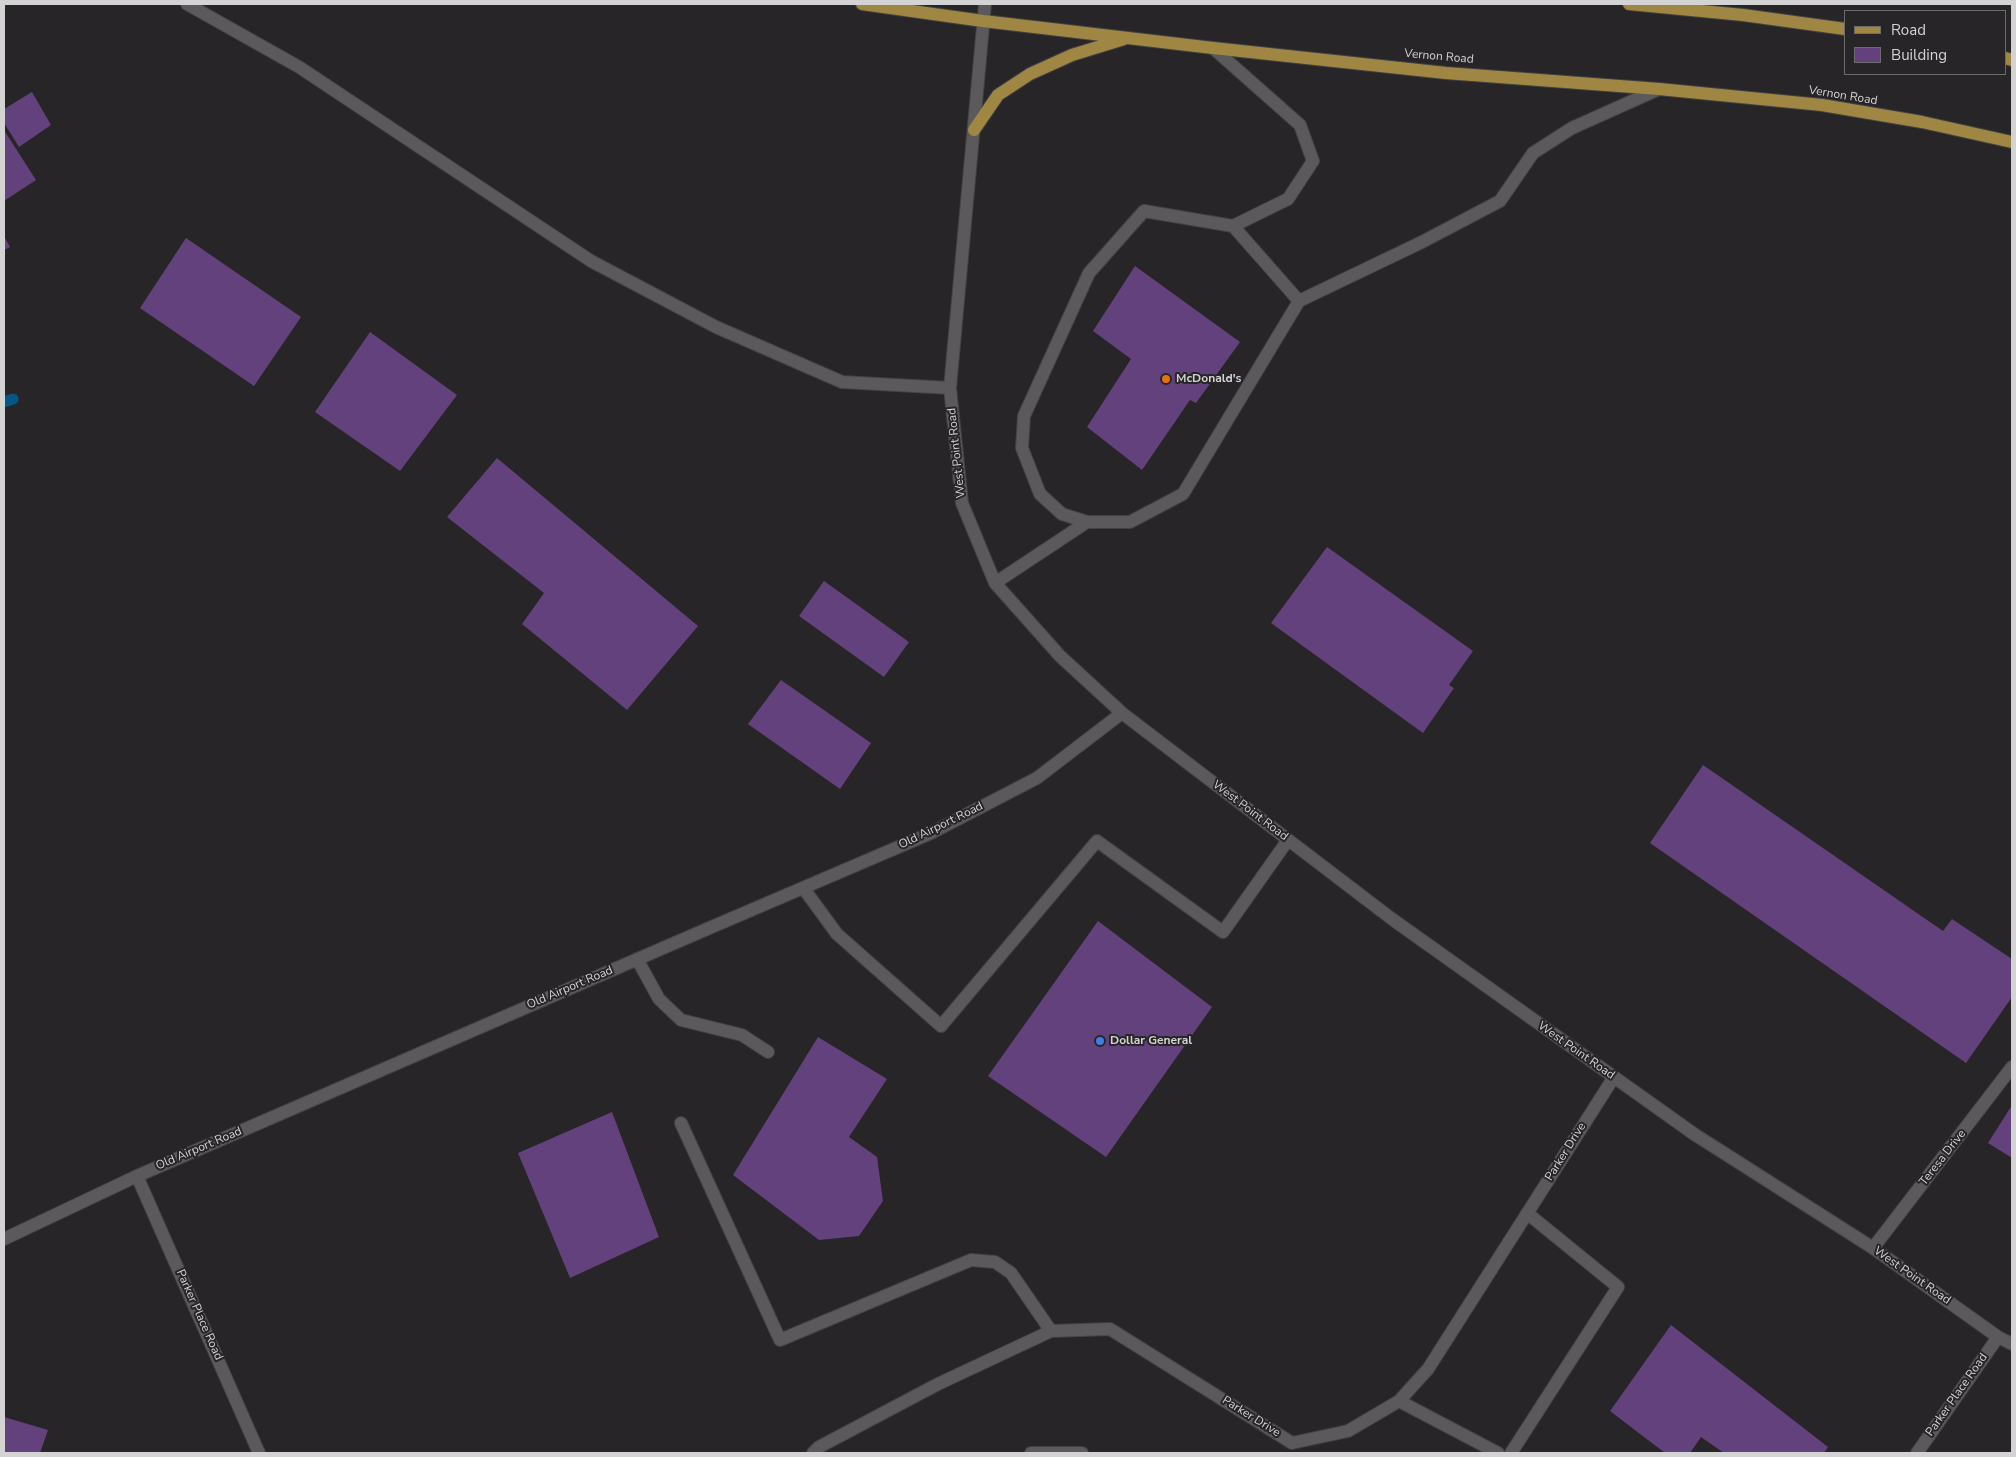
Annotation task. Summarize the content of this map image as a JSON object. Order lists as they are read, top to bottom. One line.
{"streets":{"main road":["Vernon Road"],"street":["West Point Road","Old Airport Road","Parker Drive","Teresa Drive","Parker Place Road"]},"crossings":[["Vernon Road","West Point Road"],["West Point Road","Old Airport Road"],["West Point Road","Parker Drive"],["West Point Road","Teresa Drive"],["West Point Road","Parker Place Road"],["Old Airport Road","Parker Place Road"]],"places":["McDonald's","Dollar General"],"legend":["Road","Building"]}
